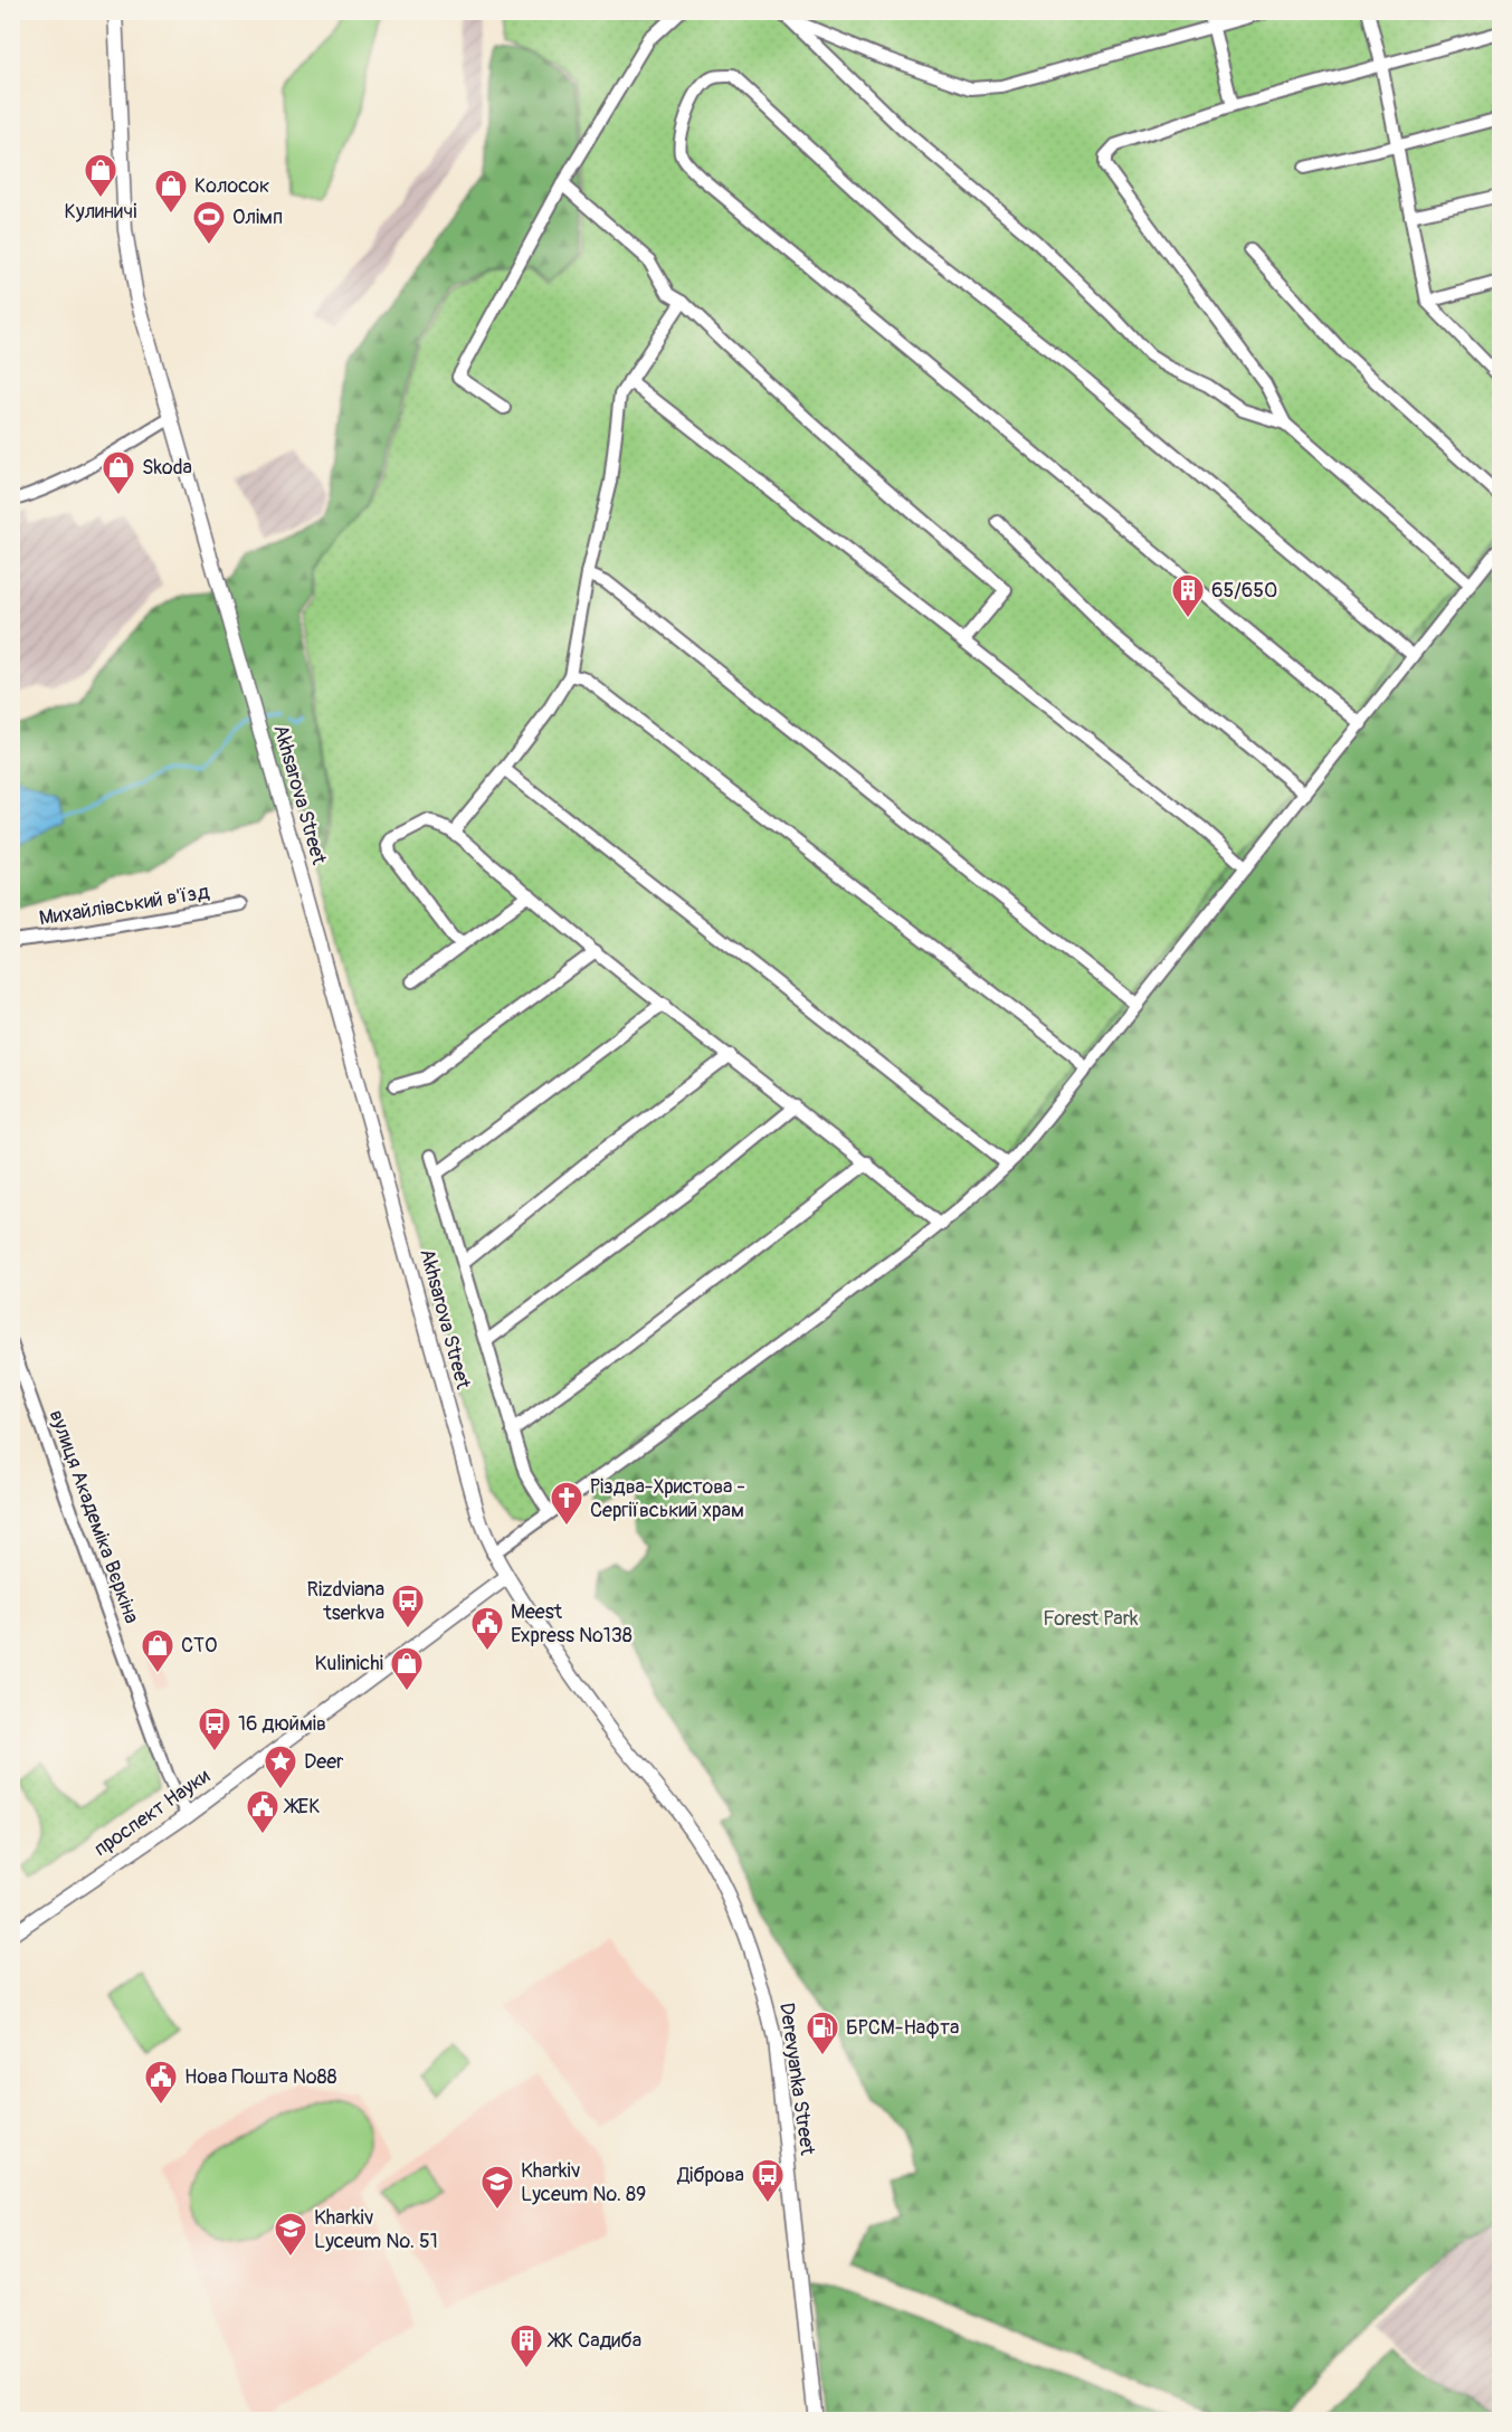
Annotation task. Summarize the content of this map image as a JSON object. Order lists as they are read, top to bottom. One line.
{"streets":{"main road":["Akhsarova Street","проспект Науки","Derevyanka Street"],"street":["Михайлівський в'їзд","вулиця Академіка Вєркіна"]},"crossings":[["Akhsarova Street","проспект Науки"],["Akhsarova Street","Derevyanka Street"],["вулиця Академіка Вєркіна","проспект Науки"],["проспект Науки","Derevyanka Street"]],"parks":["Forest Park"],"places":{"shop":["Кулиничі","Колосок","Skoda","СТО","Kulinichi"],"sports":["Олімп"],"building":["65/650","ЖК Садиба"],"church":["Різдва-Христова - Сергіївський храм"],"bus stop":["Rizdviana tserkva","16 дюймів","Діброва"],"public building":["Meest Express №138","ЖЕК","Нова Пошта №88"],"place":["Deer"],"fuel station":["БРСМ-Нафта"],"school or university":["Kharkiv Lyceum No. 89","Kharkiv Lyceum No. 51"]}}
